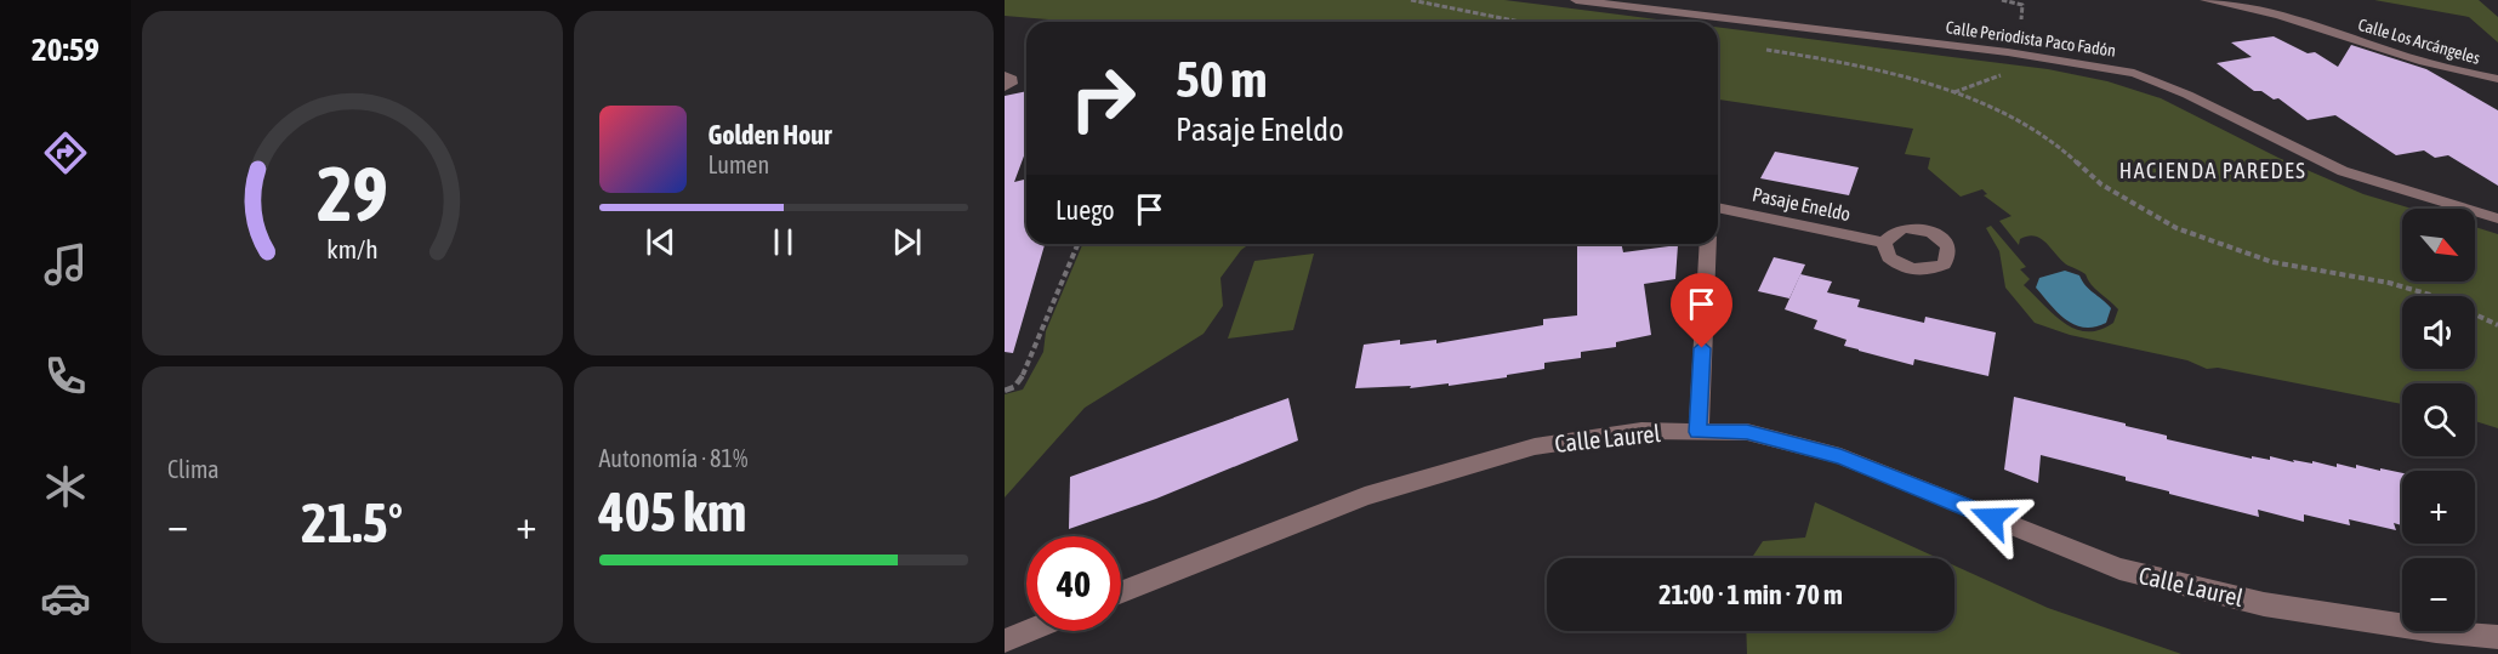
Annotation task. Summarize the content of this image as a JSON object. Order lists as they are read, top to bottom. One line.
{"streets":{"street":["Calle Periodista Paco Fadón","Calle Los Arcángeles","Pasaje Eneldo","Calle Laurel"]},"districts":["HACIENDA PAREDES"],"north":"bottom right","page":{"tabs":"20:59","turn":["50 m","Pasaje Eneldo"],"song":["Golden Hour","Lumen"],"then":"Luego","map_buttons":["+","−"],"tile":["Clima",["Autonomía · 81%","405 km"]],"heat":["−","21.5°","+"],"limit":"40","trip":"21:00 · 1 min · 70 m","gauge":["29","km/h"]}}
